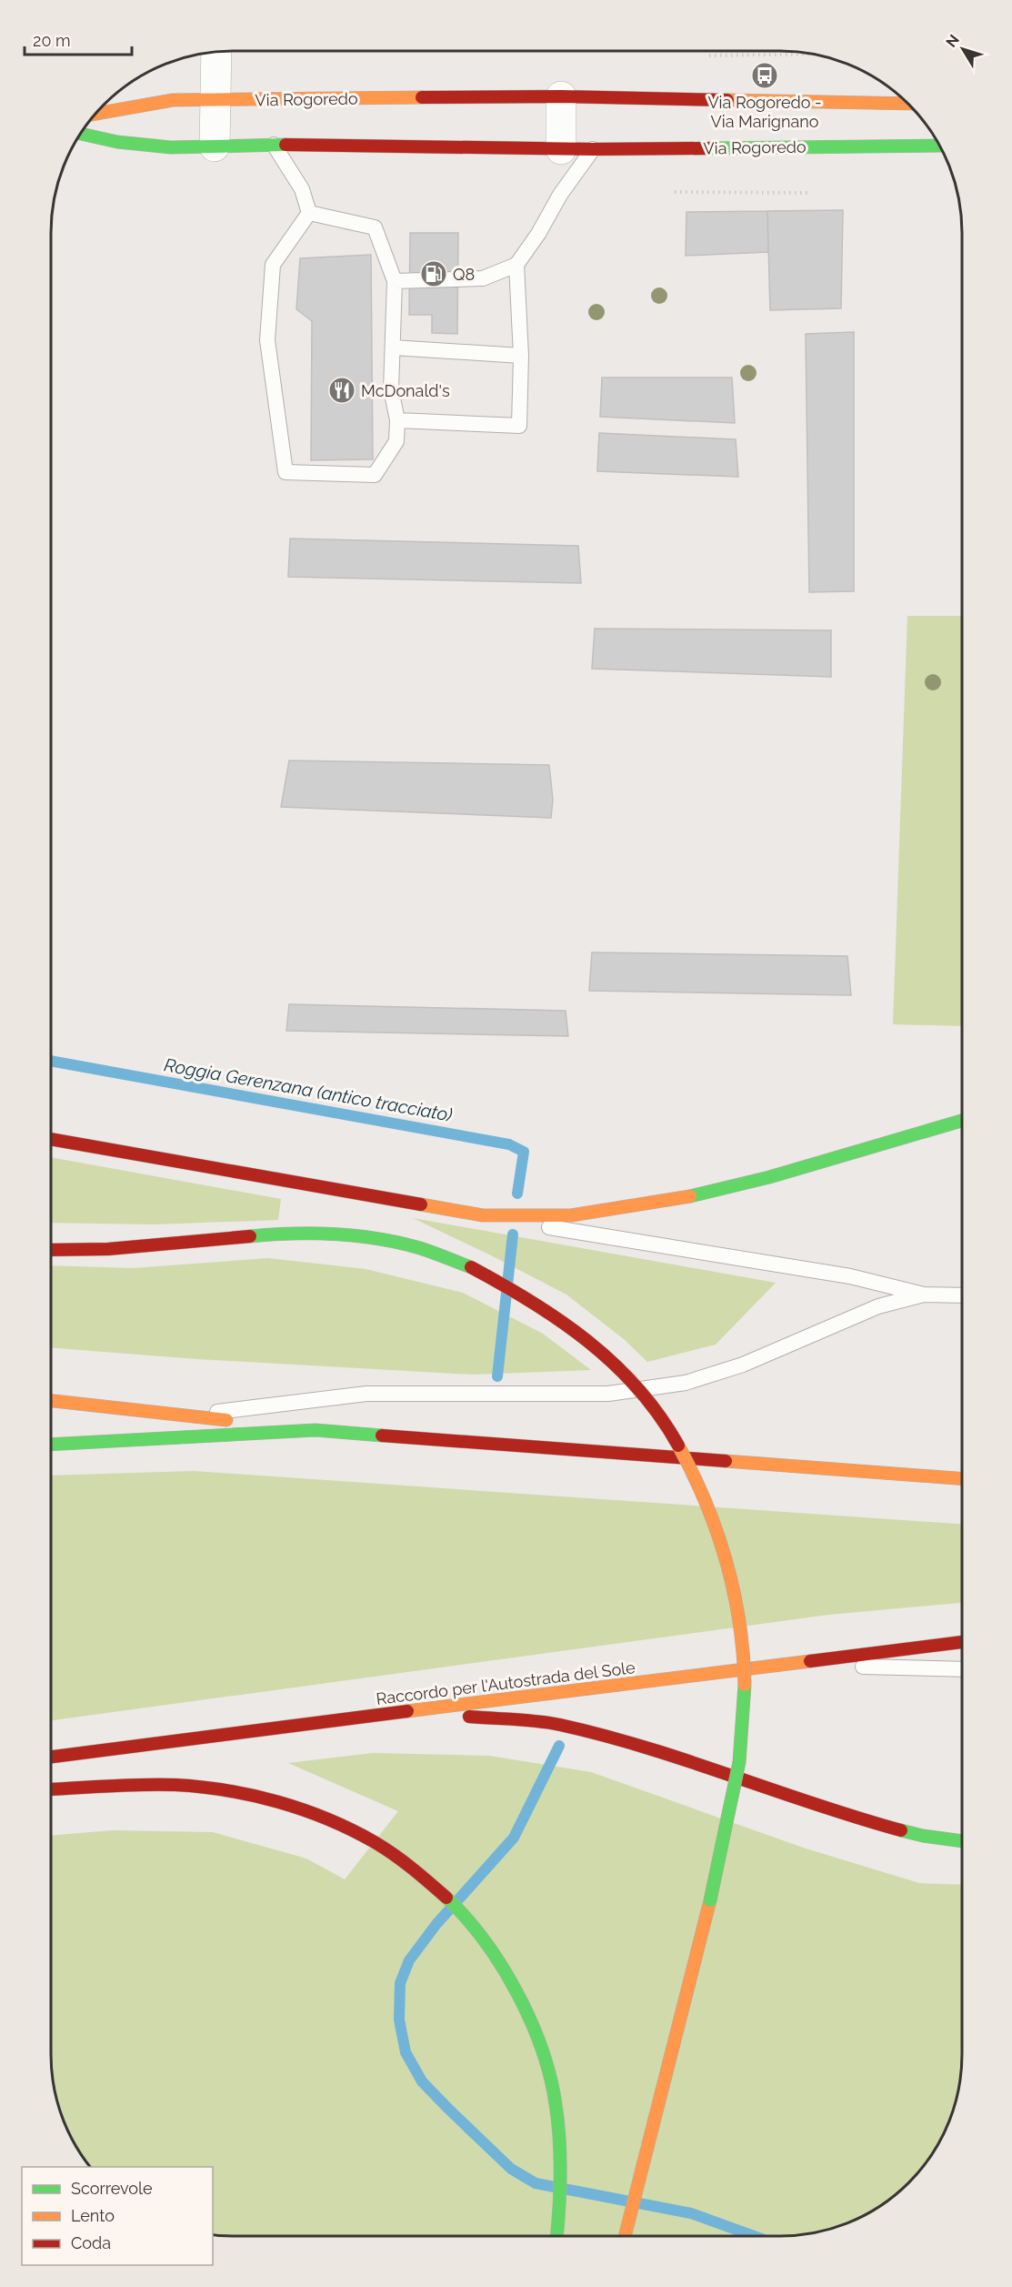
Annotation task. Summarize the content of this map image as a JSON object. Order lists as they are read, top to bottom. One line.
{"streets":{"main road":["Via Rogoredo","Raccordo per l'Autostrada del Sole"]},"water":["Roggia Gerenzana (antico tracciato)"],"places":{"bus stop":["Via Rogoredo - Via Marignano"],"fuel station":["Q8"],"restaurant":["McDonald's"]},"legend":["Scorrevole","Lento","Coda"],"scale_bar":"20 m","north":"top left"}
